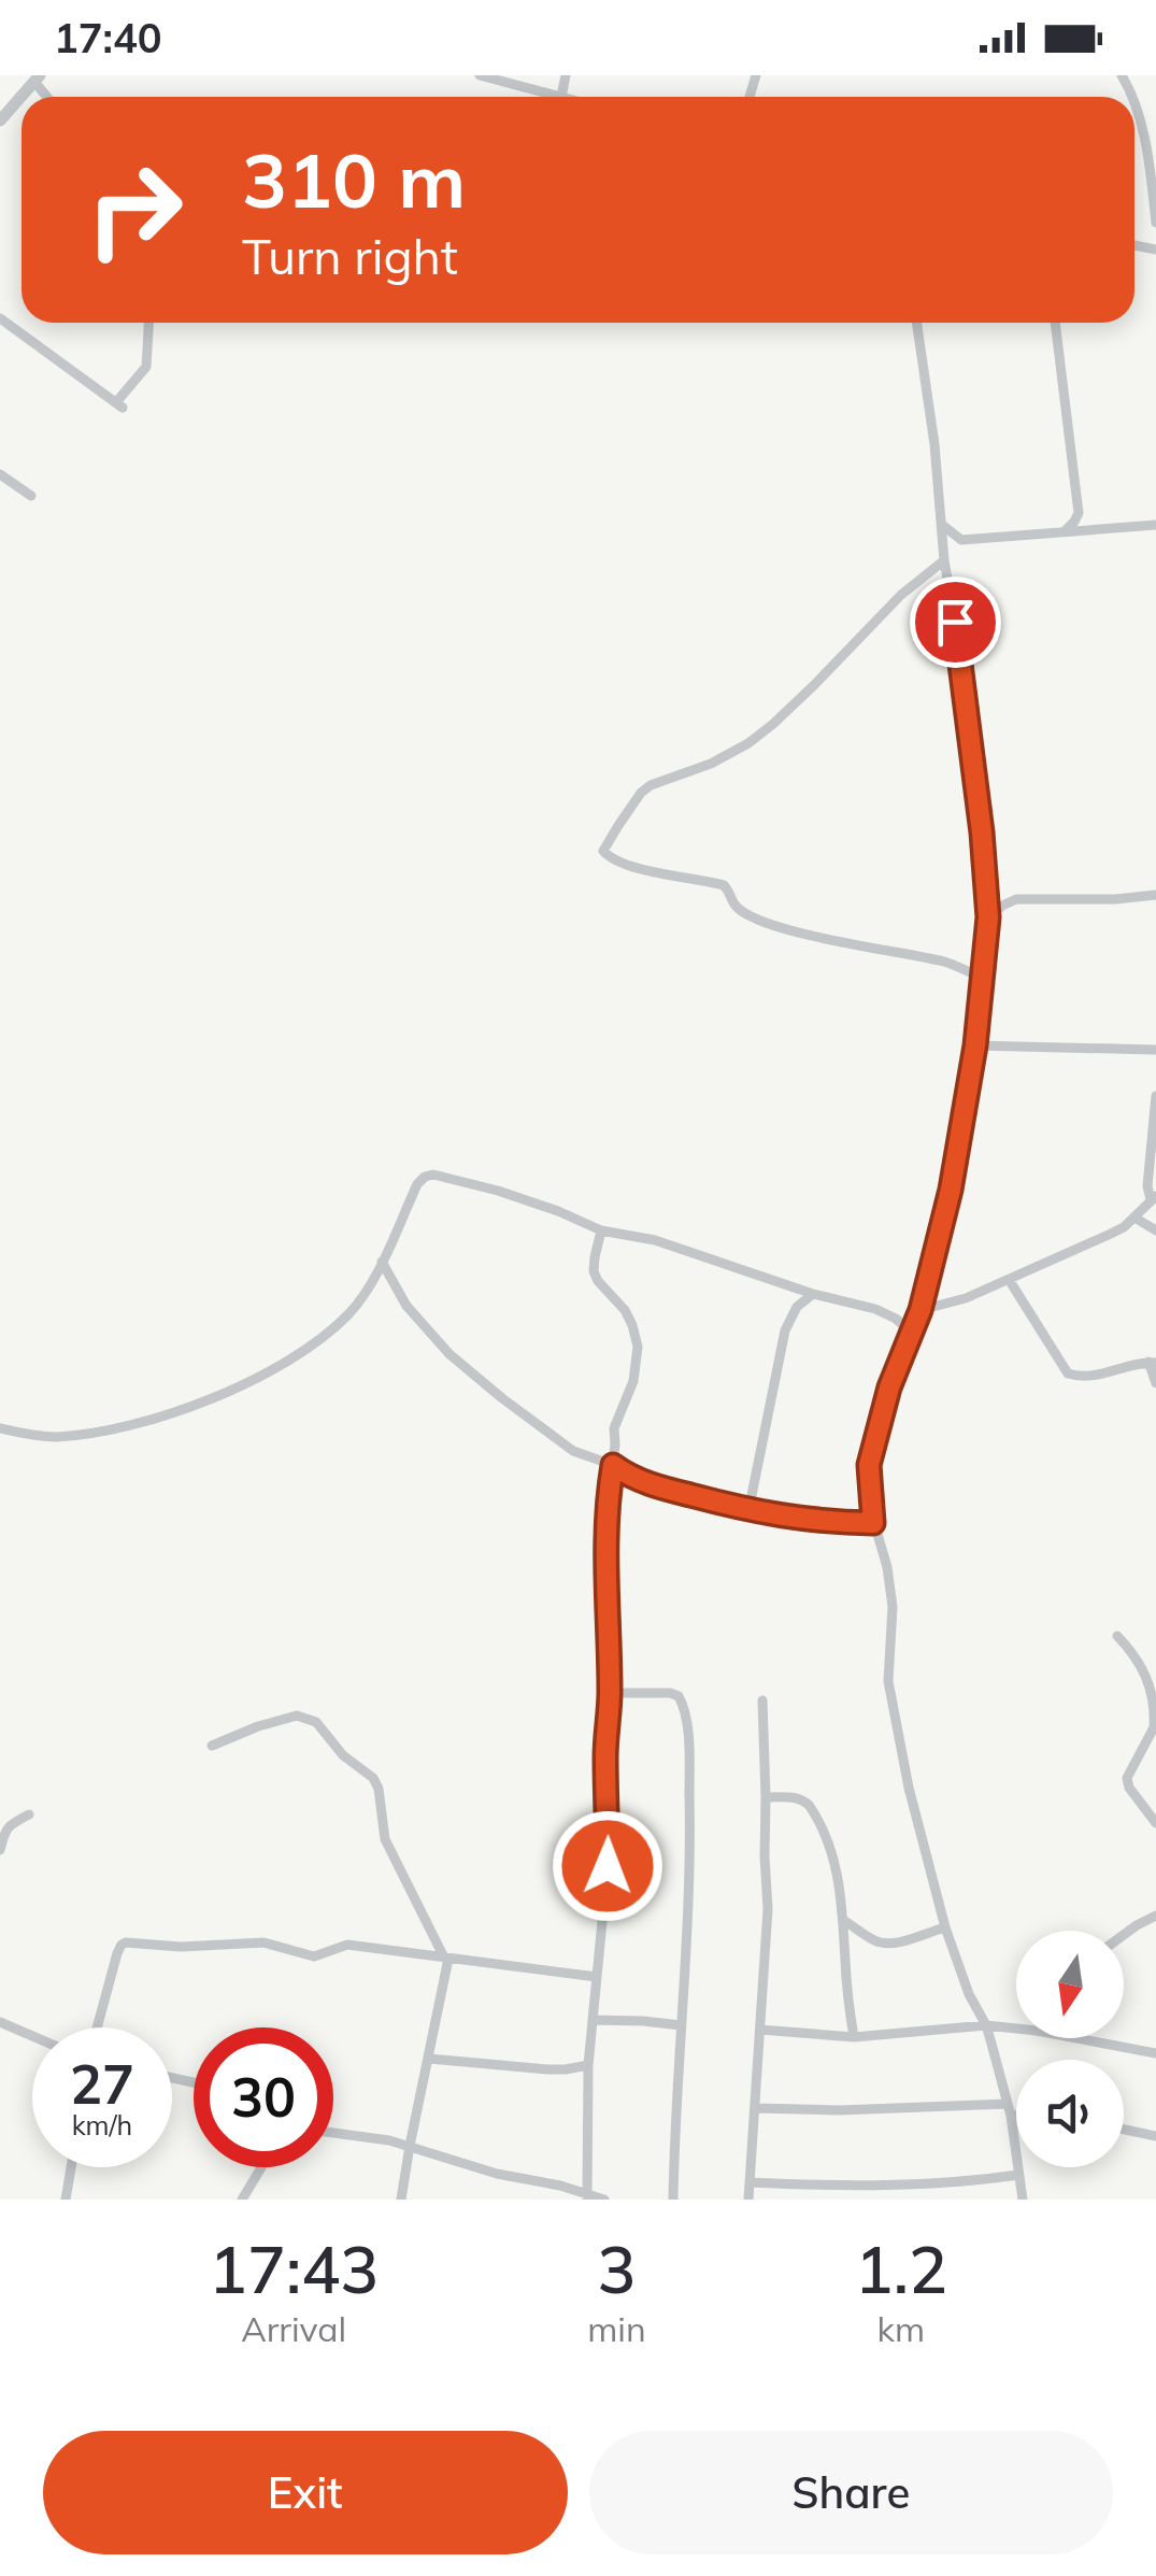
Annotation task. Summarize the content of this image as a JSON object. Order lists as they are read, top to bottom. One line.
{"north":"bottom","page":{"status":"17:40","turn":["310 m","Turn right"],"speed":"27 km/h","limit":"30","eta":["17:43","Arrival","3","min","1.2","km"],"buttons":["Exit","Share"]}}
